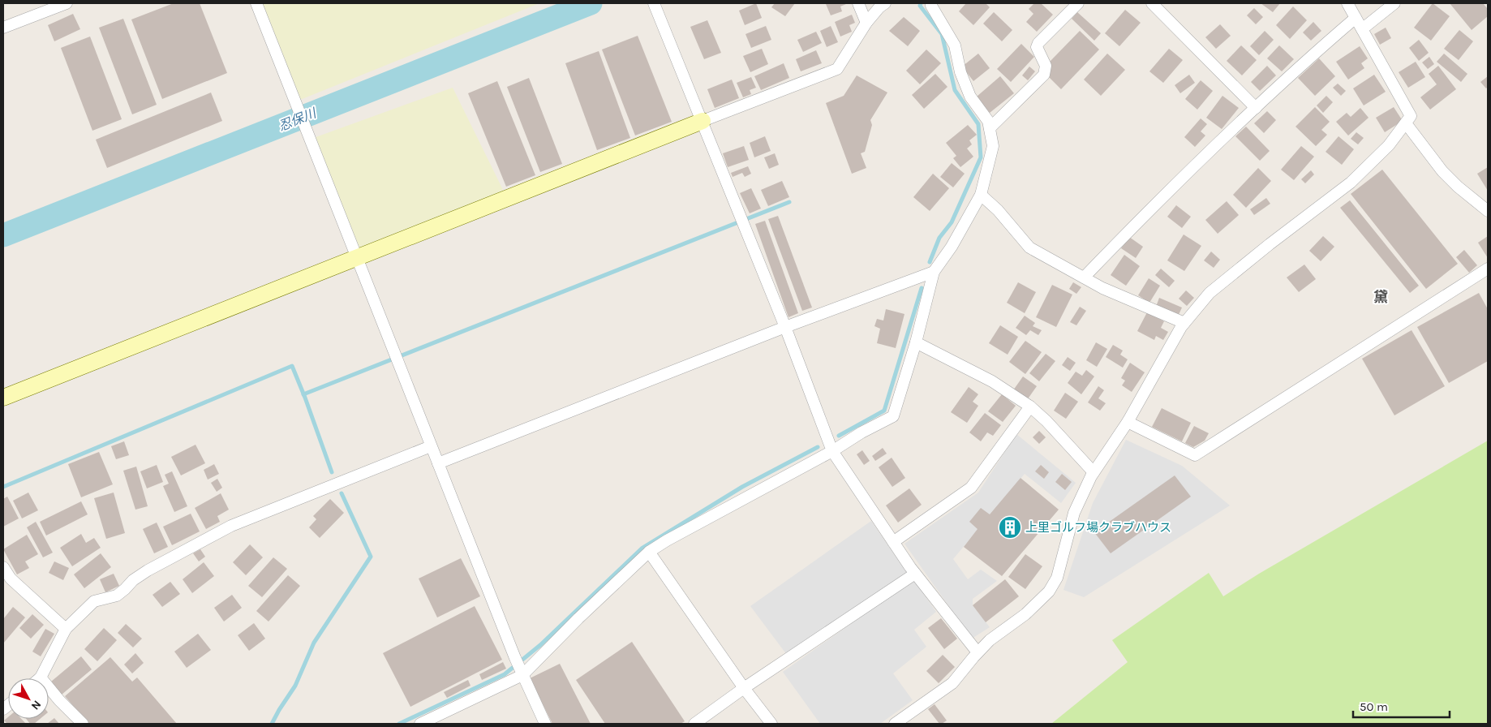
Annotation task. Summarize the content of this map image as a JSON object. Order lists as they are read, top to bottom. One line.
{"districts":["黛"],"water":["忍保川"],"places":{"building":["上里ゴルフ場クラブハウス"]},"scale_bar":"50 m","north":"bottom right"}
